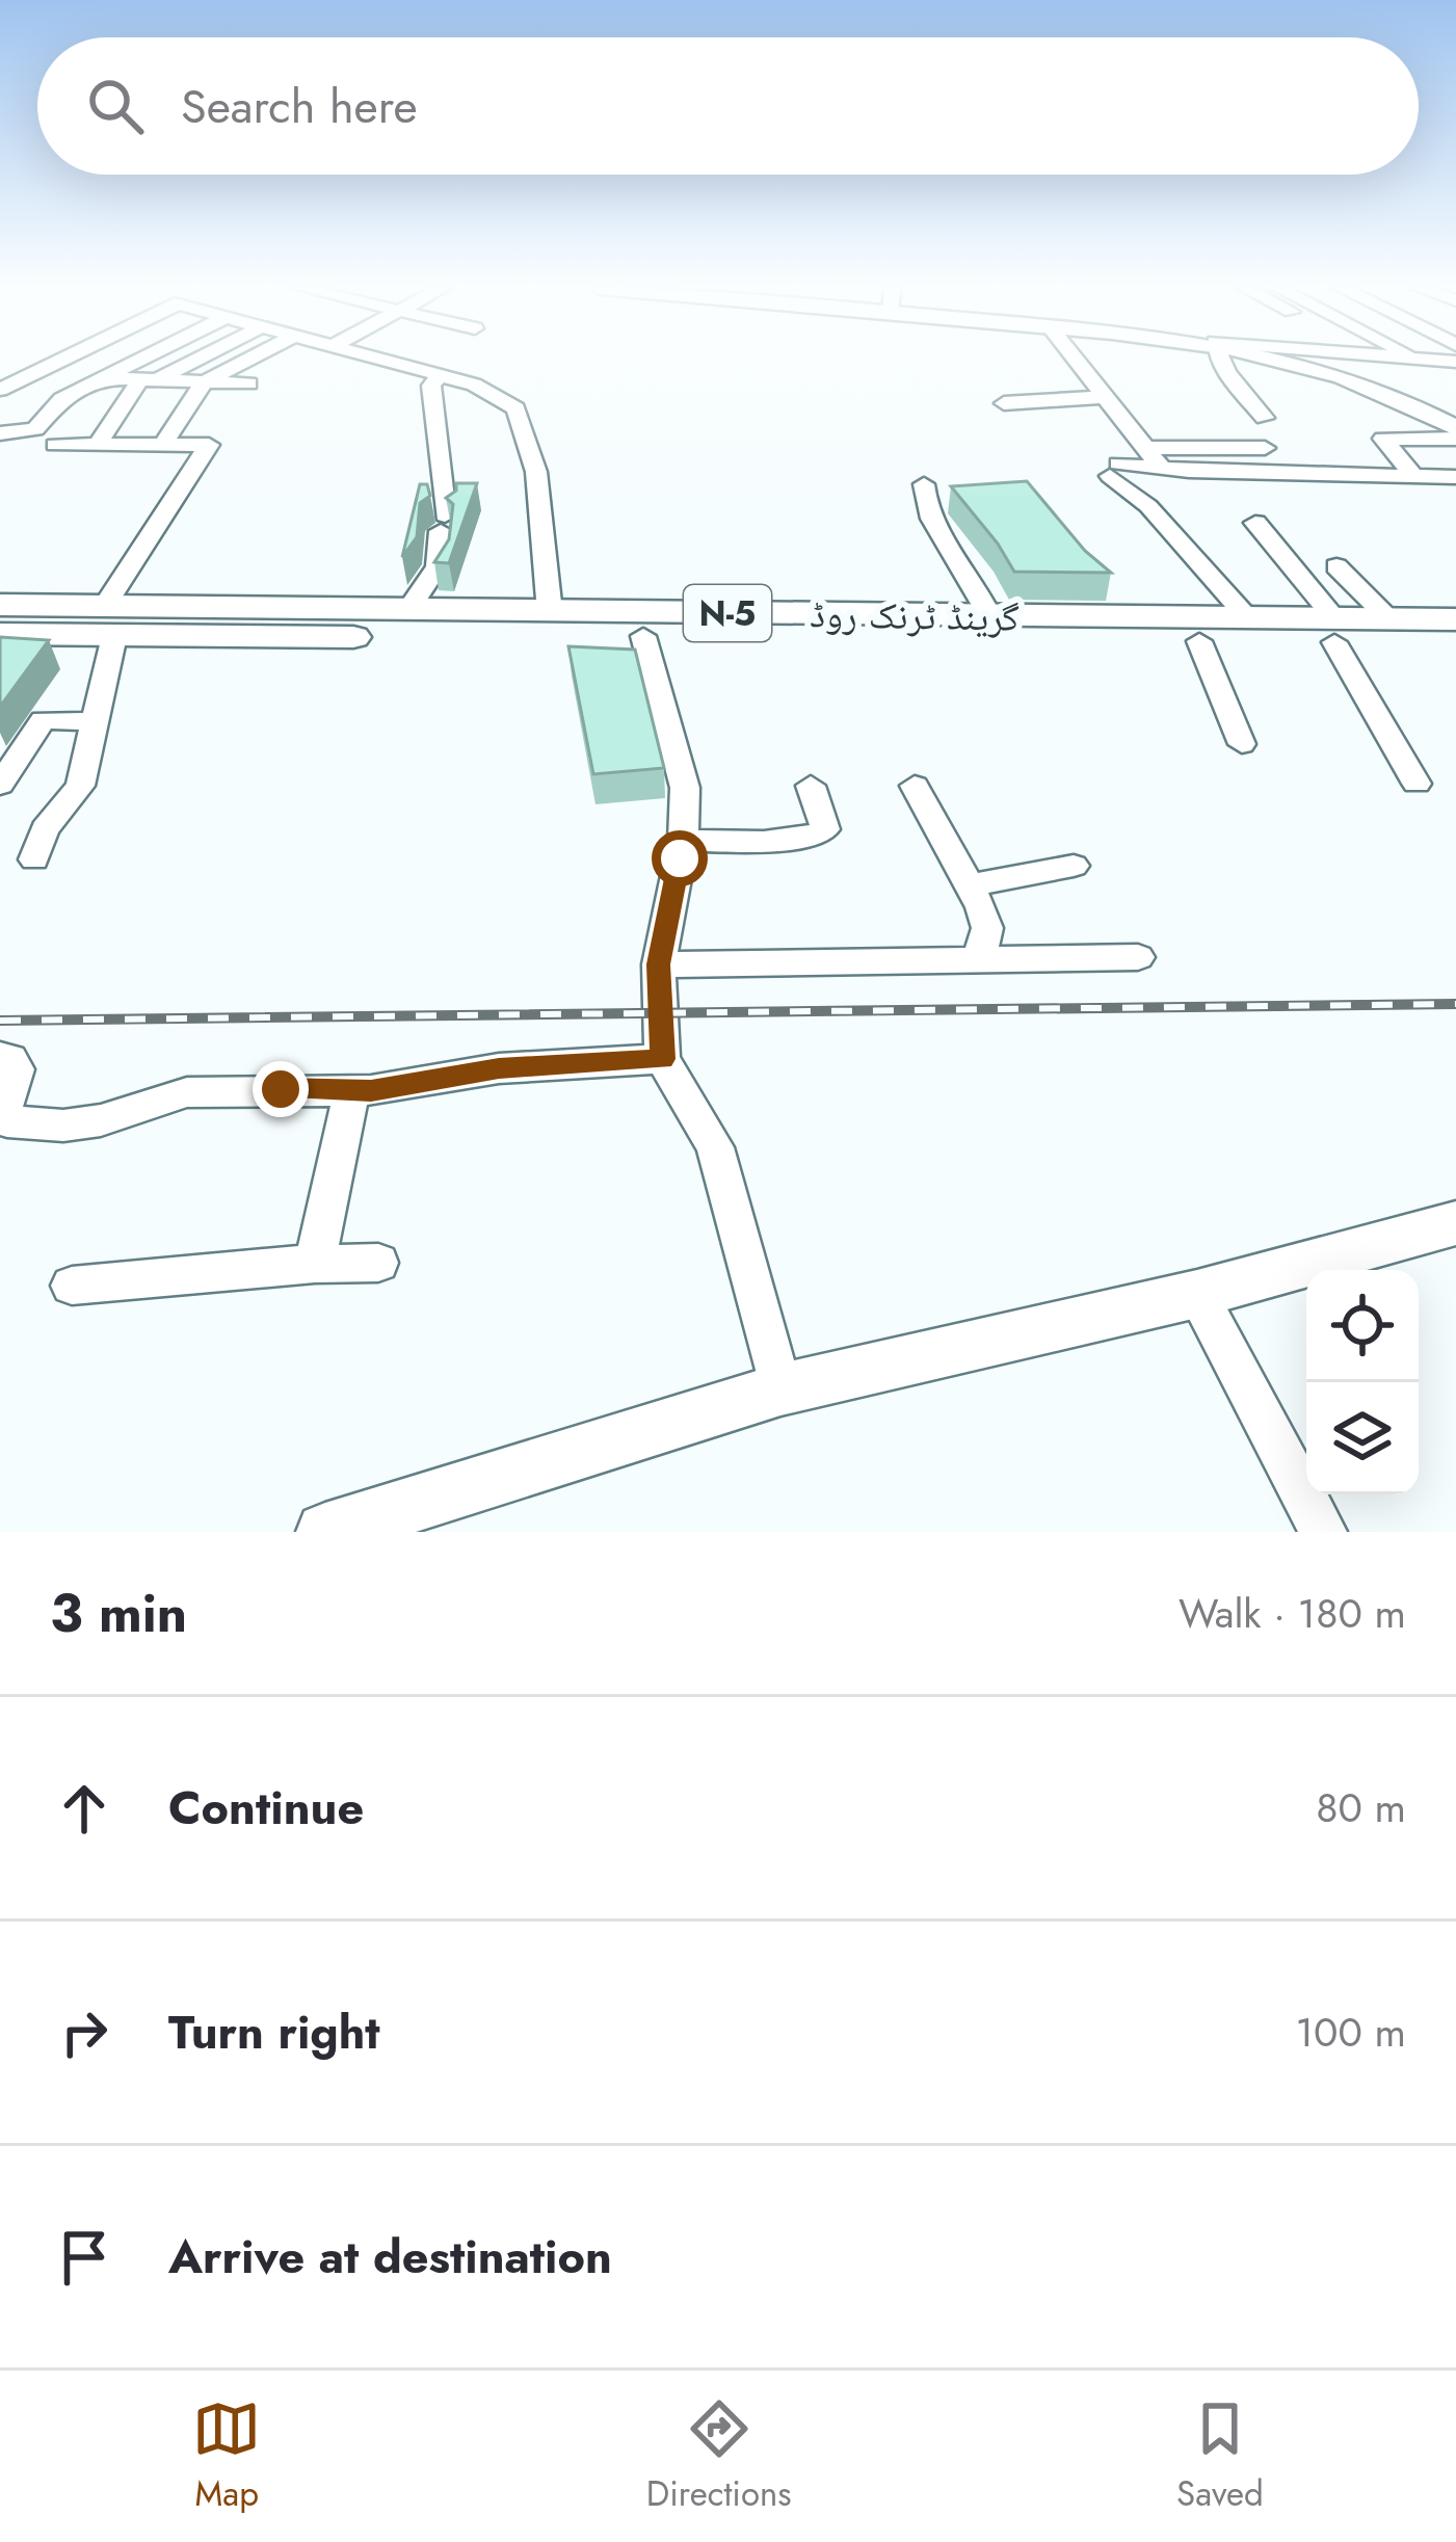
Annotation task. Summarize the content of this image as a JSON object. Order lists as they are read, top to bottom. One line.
{"streets":{"highway":["N-5","گرینڈ ٹرنک روڈ"]},"page":{"search":"Search here","heading":["3 min","Walk · 180 m"],"list":[["Continue","80 m"],["Turn right","100 m"],"Arrive at destination"],"nav":["Map","Directions","Saved"]}}
